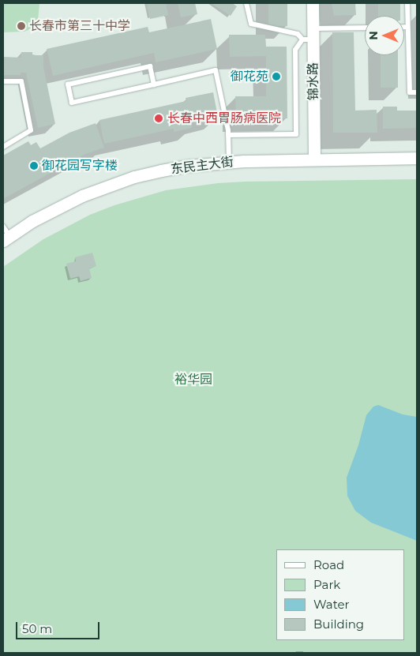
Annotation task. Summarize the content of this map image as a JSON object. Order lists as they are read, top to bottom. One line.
{"streets":{"main road":["锦水路","东民主大街"]},"crossings":[["锦水路","东民主大街"]],"parks":["裕华园"],"places":["长春市第三十中学","御花苑","长春中西胃肠病医院","御花园写字楼"],"legend":["Road","Park","Water","Building"],"scale_bar":"50 m","north":"left"}
